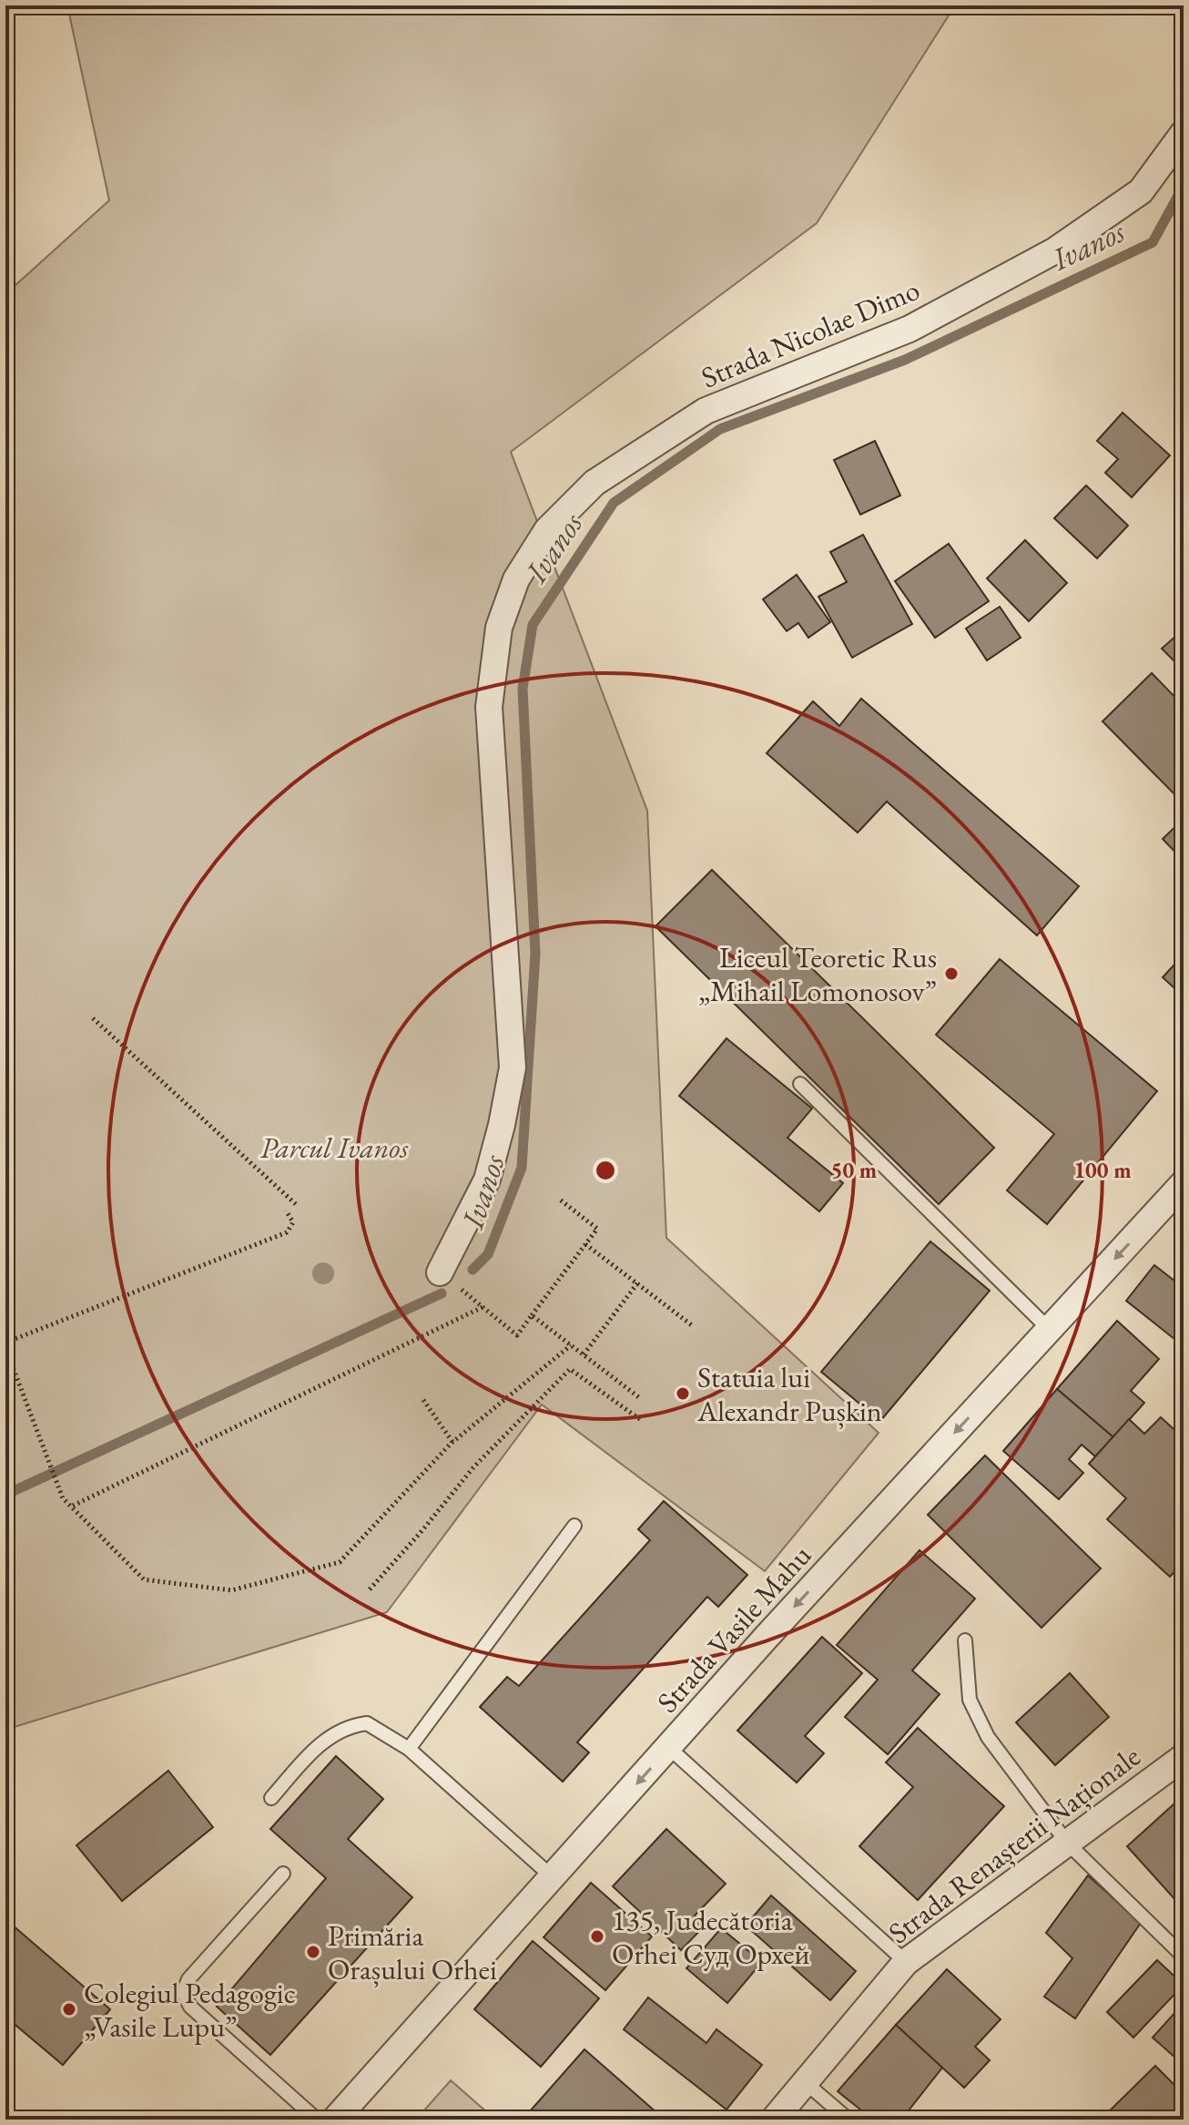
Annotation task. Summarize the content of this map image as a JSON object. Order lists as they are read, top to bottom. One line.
{"streets":{"street":["Strada Nicolae Dimo","Strada Vasile Mahu","Strada Renașterii Naționale"]},"one_way":["Strada Vasile Mahu"],"water":["Ivanos"],"parks":["Parcul Ivanos"],"places":["Liceul Teoretic Rus „Mihail Lomonosov”","Statuia lui Alexandr Pușkin","135, Judecătoria Orhei Суд Орхей","Primăria Orașului Orhei","Colegiul Pedagogic „Vasile Lupu”"],"rings":["50 m","100 m"]}
